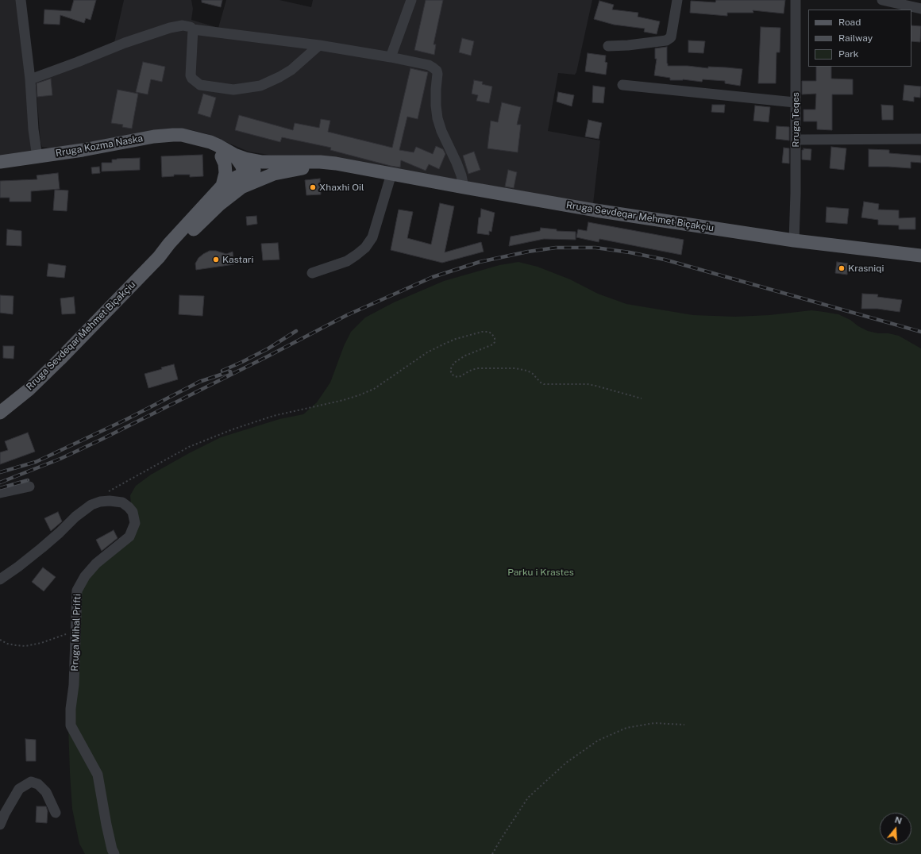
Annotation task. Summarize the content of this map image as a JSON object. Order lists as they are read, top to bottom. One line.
{"streets":{"main road":["Rruga Kozma Naska","Rruga Sevdeqar Mehmet Biçakçiu"],"street":["Rruga Teqes","Rruga Mihal Prifti"]},"crossings":[["Rruga Teqes","Rruga Sevdeqar Mehmet Biçakçiu"]],"parks":["Parku i Krastes"],"places":["Xhaxhi Oil","Kastari","Krasniqi"],"legend":["Road","Railway","Park"],"north":"top"}
